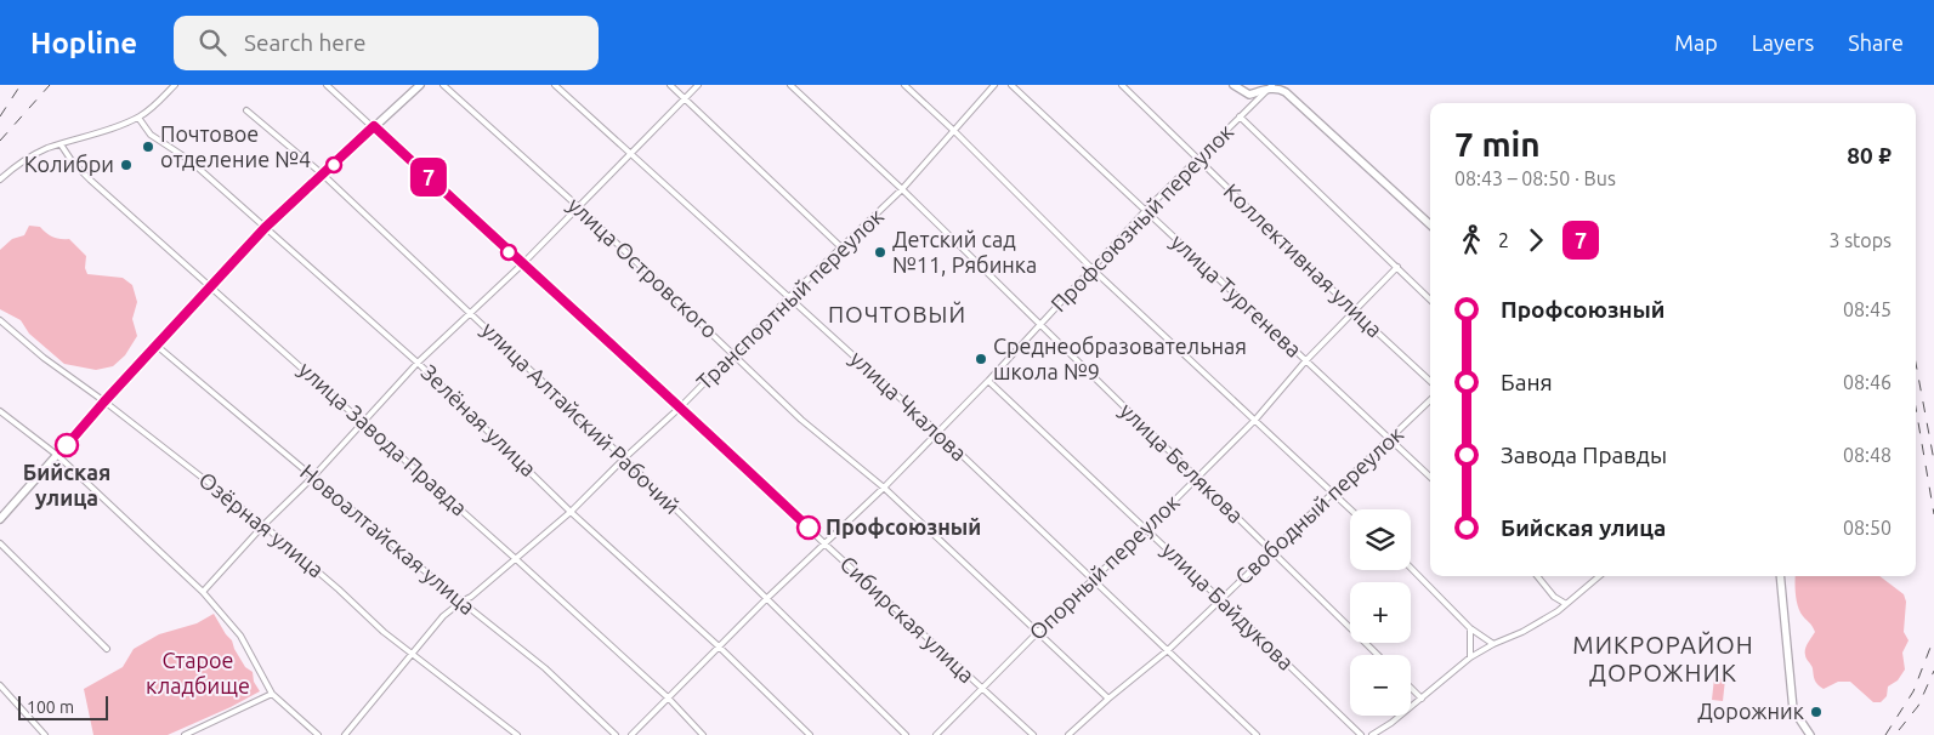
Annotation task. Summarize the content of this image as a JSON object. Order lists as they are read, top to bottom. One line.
{"streets":{"street":["Профсоюзный переулок","Коллективная улица","улица Островского","улица Тургенева","Транспортный переулок","улица Чкалова","улица Алтайский Рабочий","Зелёная улица","улица Завода Правда","улица Белякова","Свободный переулок","Озёрная улица","Новоалтайская улица","Опорный переулок","улица Байдукова","Сибирская улица"]},"crossings":[["Профсоюзный переулок","Коллективная улица"],["Профсоюзный переулок","улица Островского"],["Профсоюзный переулок","улица Тургенева"],["Профсоюзный переулок","улица Чкалова"],["Профсоюзный переулок","улица Алтайский Рабочий"],["Профсоюзный переулок","Зелёная улица"],["Профсоюзный переулок","улица Завода Правда"],["Профсоюзный переулок","улица Белякова"],["Профсоюзный переулок","улица Байдукова"],["Профсоюзный переулок","Сибирская улица"],["Коллективная улица","Опорный переулок"],["улица Островского","Транспортный переулок"],["улица Островского","Свободный переулок"],["улица Островского","Опорный переулок"],["улица Тургенева","Свободный переулок"],["улица Тургенева","Опорный переулок"],["Транспортный переулок","улица Чкалова"],["Транспортный переулок","улица Алтайский Рабочий"],["Транспортный переулок","Зелёная улица"],["Транспортный переулок","улица Завода Правда"],["Транспортный переулок","улица Белякова"],["Транспортный переулок","Озёрная улица"],["Транспортный переулок","Новоалтайская улица"],["Транспортный переулок","Сибирская улица"],["улица Чкалова","Свободный переулок"],["улица Чкалова","Опорный переулок"],["улица Белякова","Свободный переулок"],["улица Белякова","Опорный переулок"],["Свободный переулок","улица Байдукова"],["Опорный переулок","улица Байдукова"],["Опорный переулок","Сибирская улица"]],"districts":["ПОЧТОВЫЙ","МИКРОРАЙОН ДОРОЖНИК"],"parks":["Старое кладбище"],"places":["Почтовое отделение №4","Колибри","Детский сад №11, Рябинка","Среднеобразовательная школа №9","Бийская улица","Профсоюзный","Дорожник"],"lines":["bus line 7"],"scale_bar":"100 m","page":{"header":"Hopline","search":"Search here","nav":["Map","Layers","Share"],"on_map":"7","heading":["7 min","08:43 – 08:50 · Bus","80 ₽"],"legs":["2","7","3 stops"],"list":[{"name":"Профсоюзный","value":"08:45"},{"name":"Баня","value":"08:46"},{"name":"Завода Правды","value":"08:48"},{"name":"Бийская улица","value":"08:50"}],"map_buttons":["+","−"],"scale":"100 m"}}
